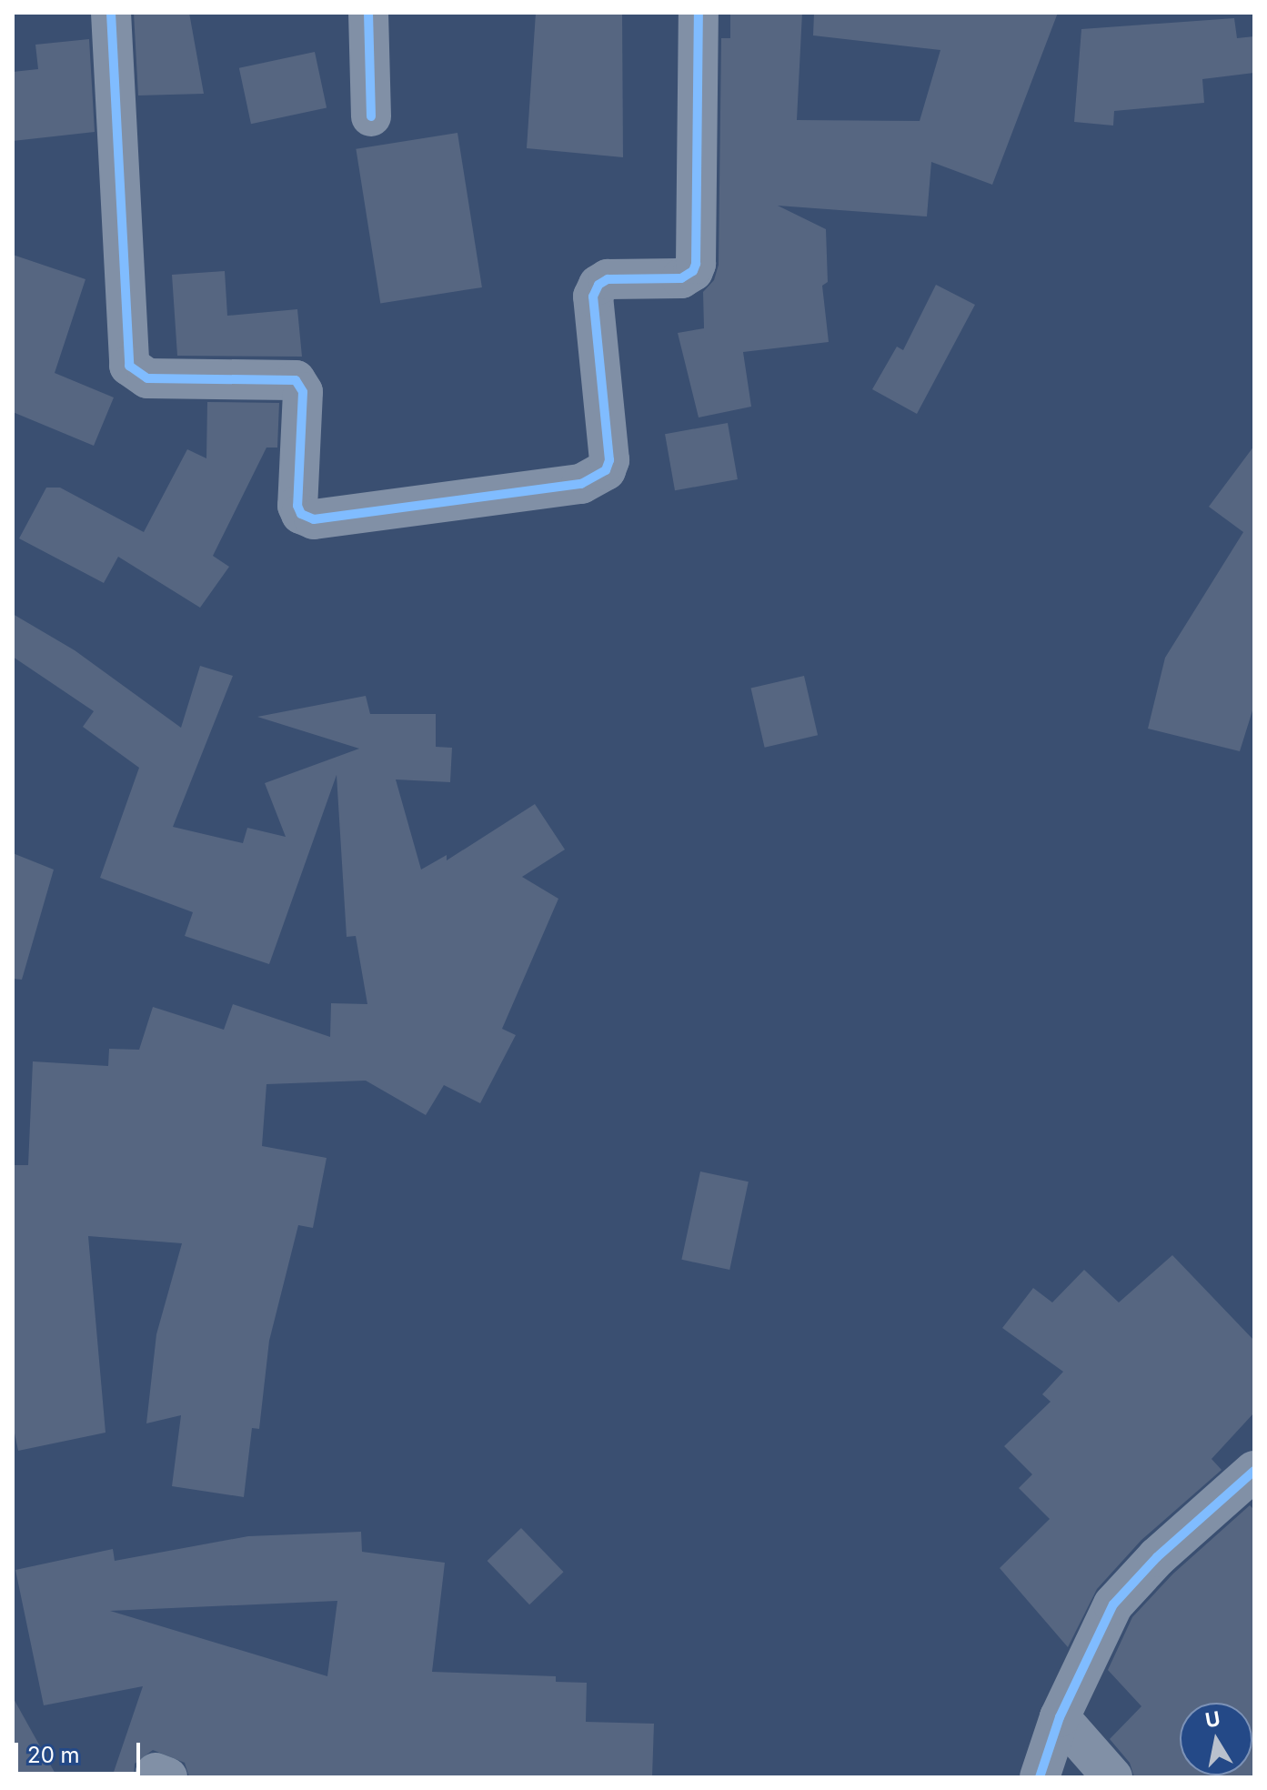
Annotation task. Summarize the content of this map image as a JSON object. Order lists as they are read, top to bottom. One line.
{"scale_bar":"20 m","north":"top"}
